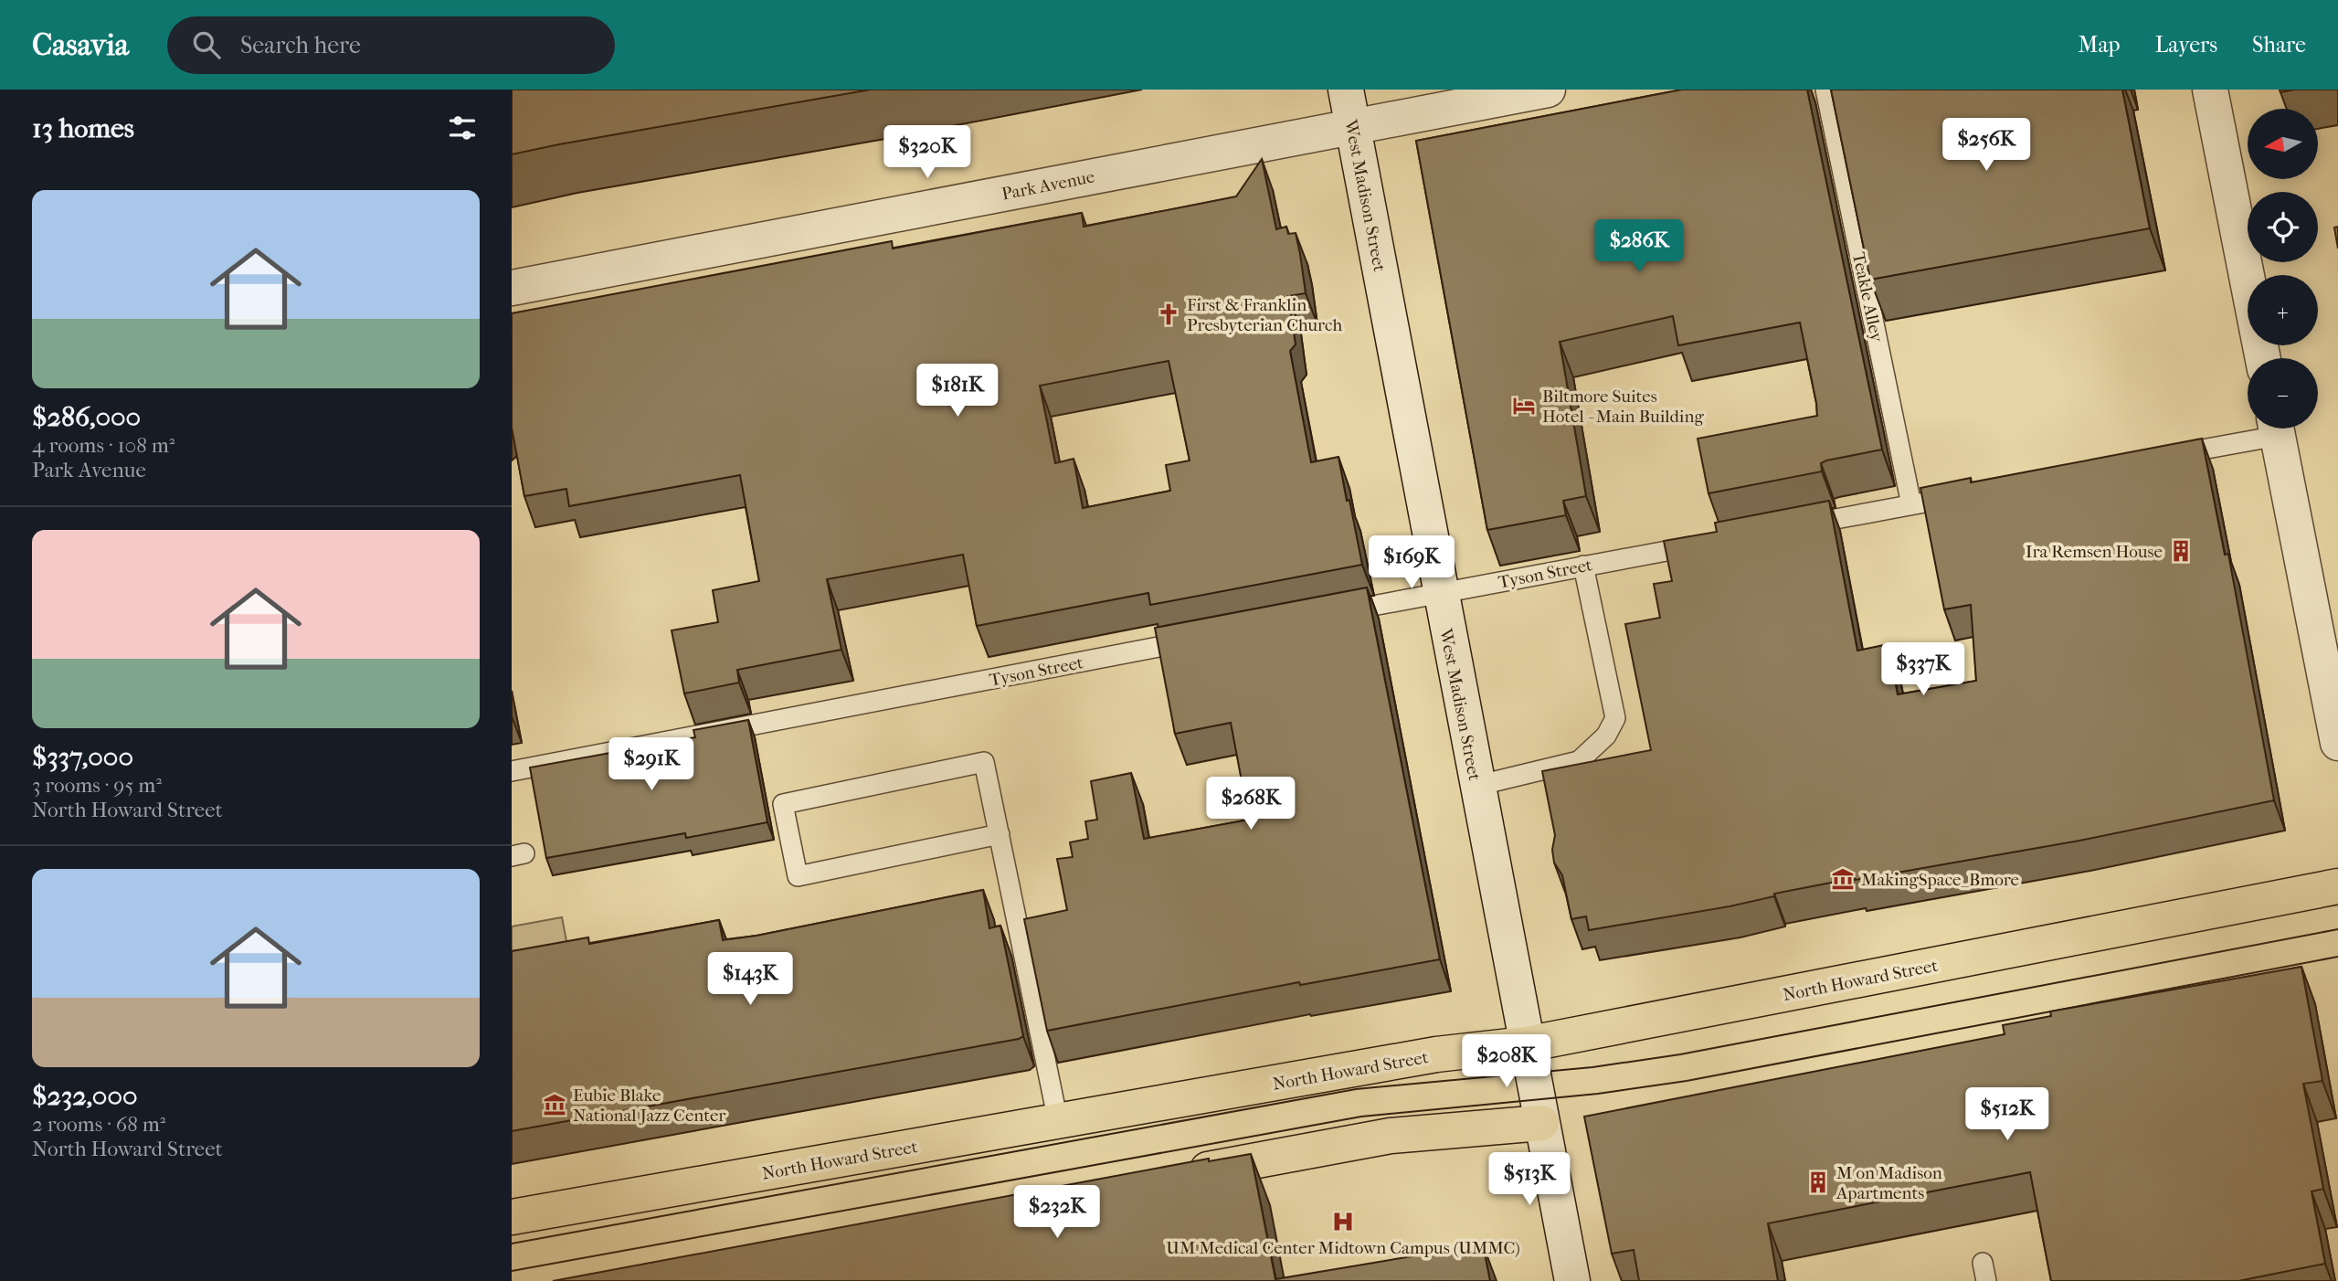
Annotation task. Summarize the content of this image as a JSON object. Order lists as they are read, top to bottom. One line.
{"streets":{"main road":["North Howard Street"],"street":["Park Avenue","West Madison Street"],"lane":["Teakle Alley","Tyson Street"]},"crossings":[["Park Avenue","West Madison Street"],["West Madison Street","Tyson Street"],["West Madison Street","North Howard Street"]],"places":{"church":["First & Franklin Presbyterian Church"],"hotel":["Biltmore Suites Hotel - Main Building"],"building":["Ira Remsen House","M on Madison Apartments"],"museum":["MakingSpace_Bmore","Eubie Blake National Jazz Center"],"hospital":["UM Medical Center Midtown Campus (UMMC)"]},"north":"left","page":{"header":"Casavia","search":"Search here","nav":["Map","Layers","Share"],"heading":"13 homes","map_buttons":["+","−"],"price":["$256K","$320K","$286K","$181K","$169K","$337K","$291K","$268K","$143K","$208K","$512K","$513K","$232K"],"list":[{"name":"$286,000","note":"4 rooms · 108 m² · Park Avenue"},{"name":"$337,000","note":"3 rooms · 95 m² · North Howard Street"},{"name":"$232,000","note":"2 rooms · 68 m² · North Howard Street"}]}}
